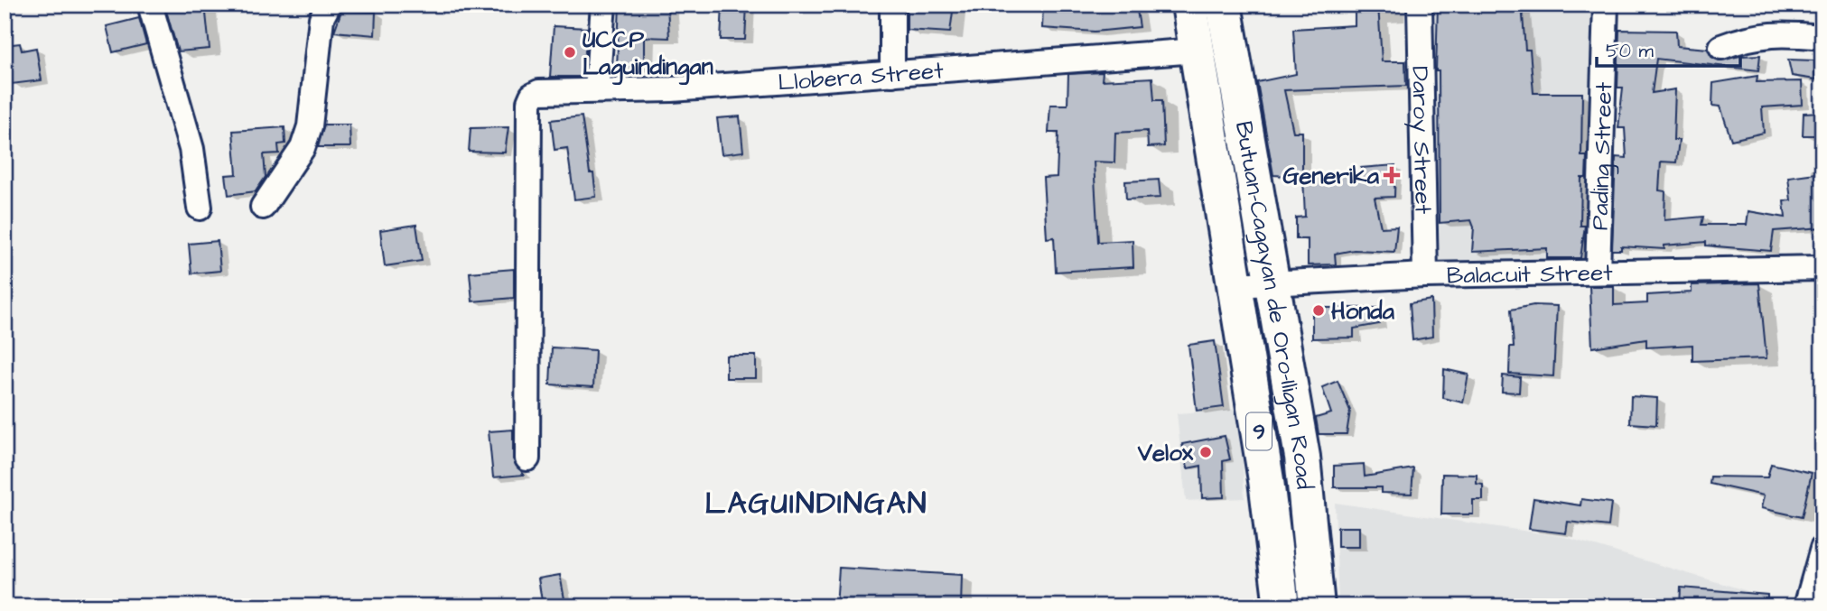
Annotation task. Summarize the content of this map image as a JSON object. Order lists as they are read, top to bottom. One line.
{"streets":{"highway":["Butuan-Cagayan de Oro-Iligan Road","9"],"street":["Llobera Street","Daroy Street","Pading Street","Balacuit Street"]},"crossings":[["Llobera Street","Butuan-Cagayan de Oro-Iligan Road"],["Daroy Street","Balacuit Street"],["Pading Street","Balacuit Street"],["Balacuit Street","Butuan-Cagayan de Oro-Iligan Road"]],"districts":["LAGUINDINGAN"],"places":{"other":["UCCP Laguindingan","Honda","Velox"],"health":["Generika"]},"scale_bar":"50 m"}
